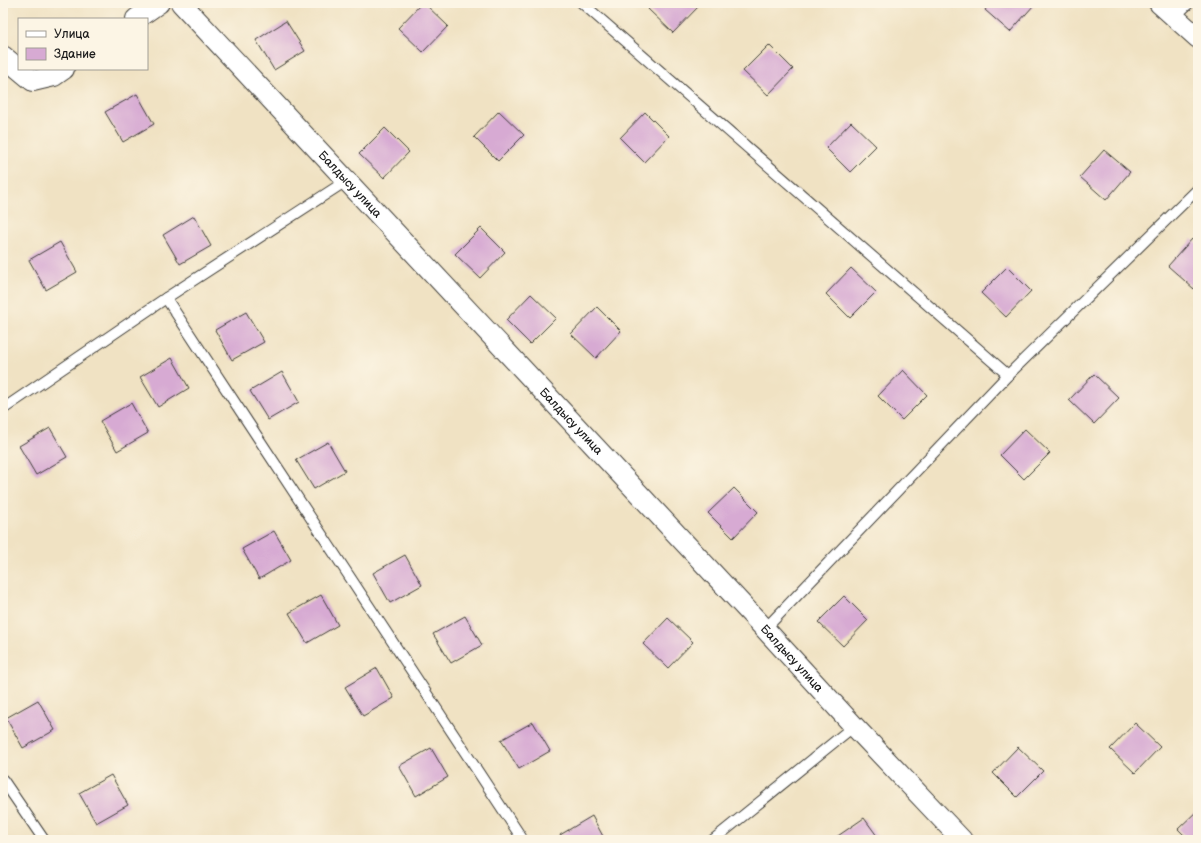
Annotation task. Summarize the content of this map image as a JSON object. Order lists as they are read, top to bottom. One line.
{"streets":{"street":["Балдысу улица"]},"legend":["Улица","Здание"]}
